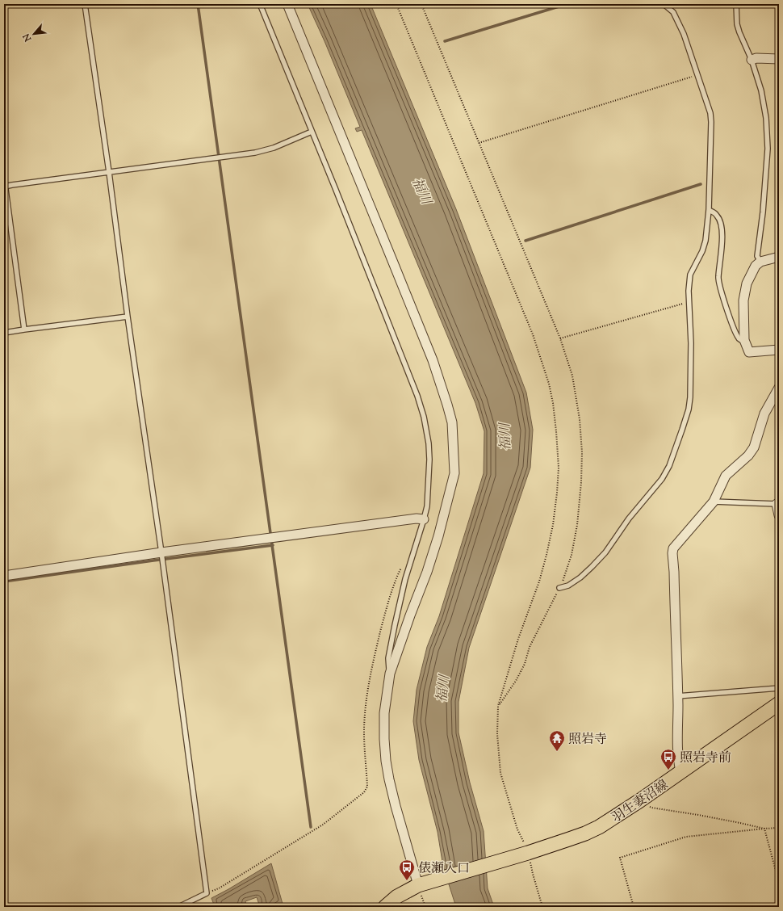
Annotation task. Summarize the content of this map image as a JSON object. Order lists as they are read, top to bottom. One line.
{"streets":{"main road":["羽生妻沼線"]},"water":["福川"],"places":{"temple":["照岩寺"],"bus stop":["照岩寺前","俵瀬入口"]},"north":"bottom left"}
